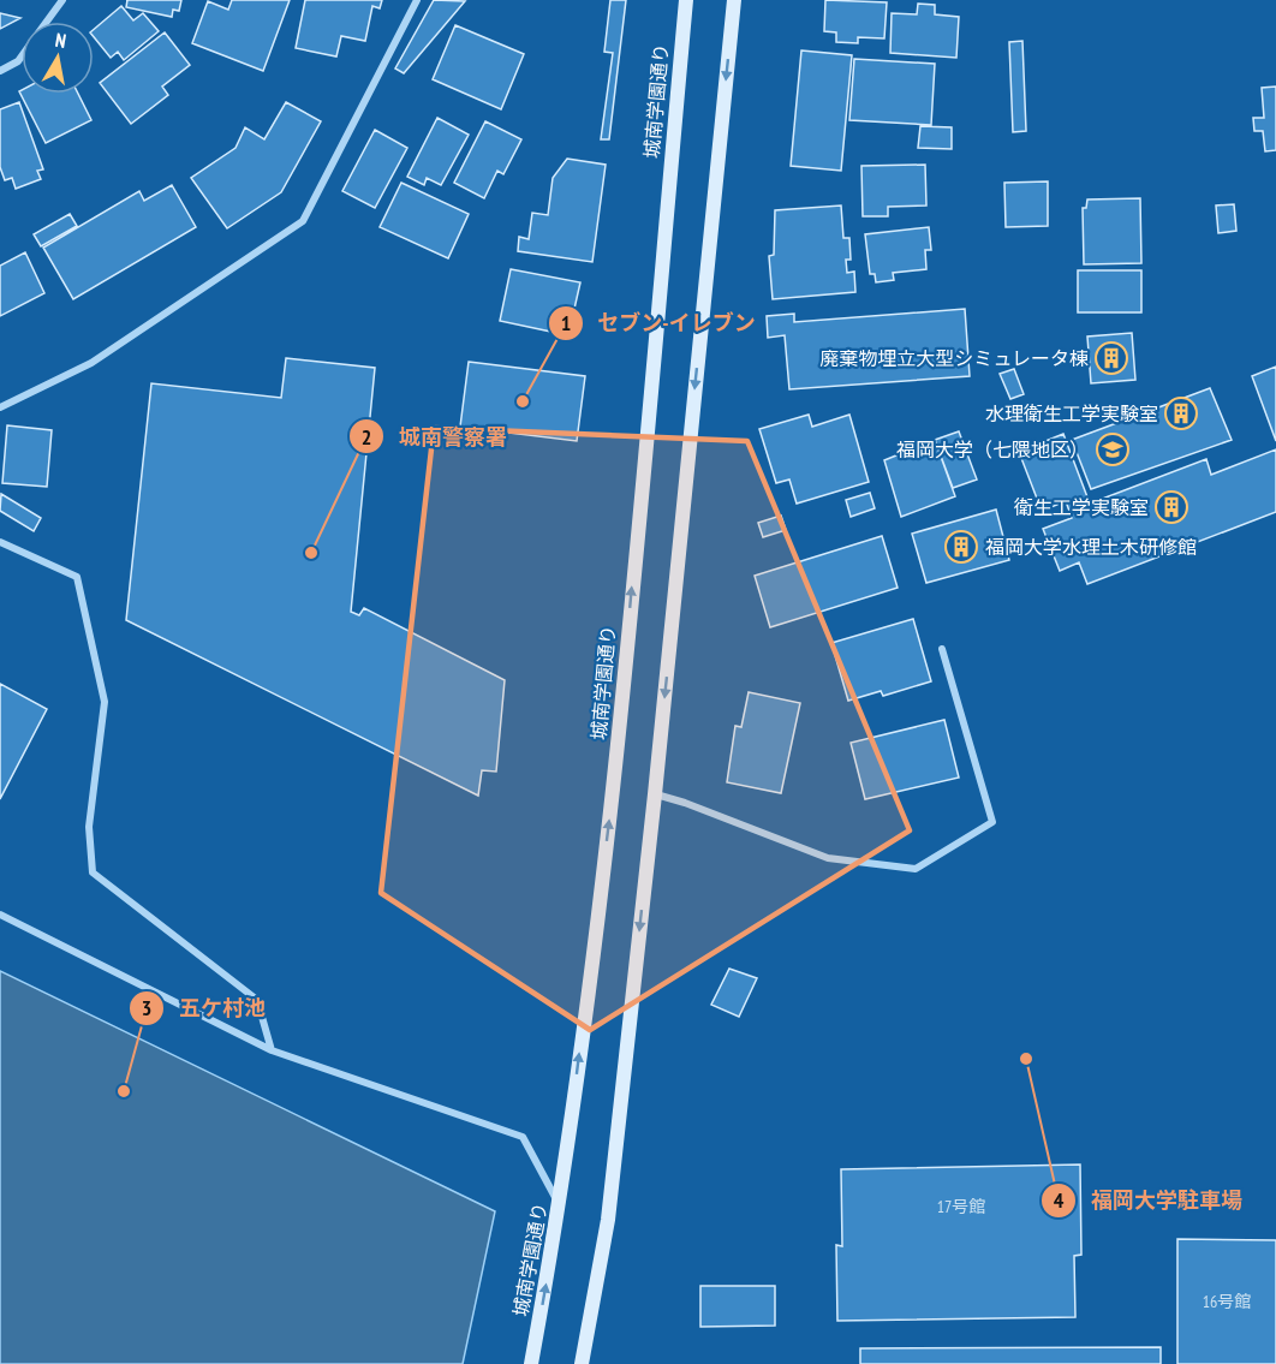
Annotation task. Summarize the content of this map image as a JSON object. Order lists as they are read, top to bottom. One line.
{"streets":{"street":["城南学園通り"]},"places":{"building":["廃棄物埋立大型シミュレータ棟","水理衛生工学実験室","衛生工学実験室","福岡大学水理土木研修館"],"other":["セブン-イレブン","城南警察署","福岡大学駐車場","五ケ村池"],"school or university":["福岡大学（七隈地区）"]},"house_numbers":["17号館","16号館"],"north":"top"}
